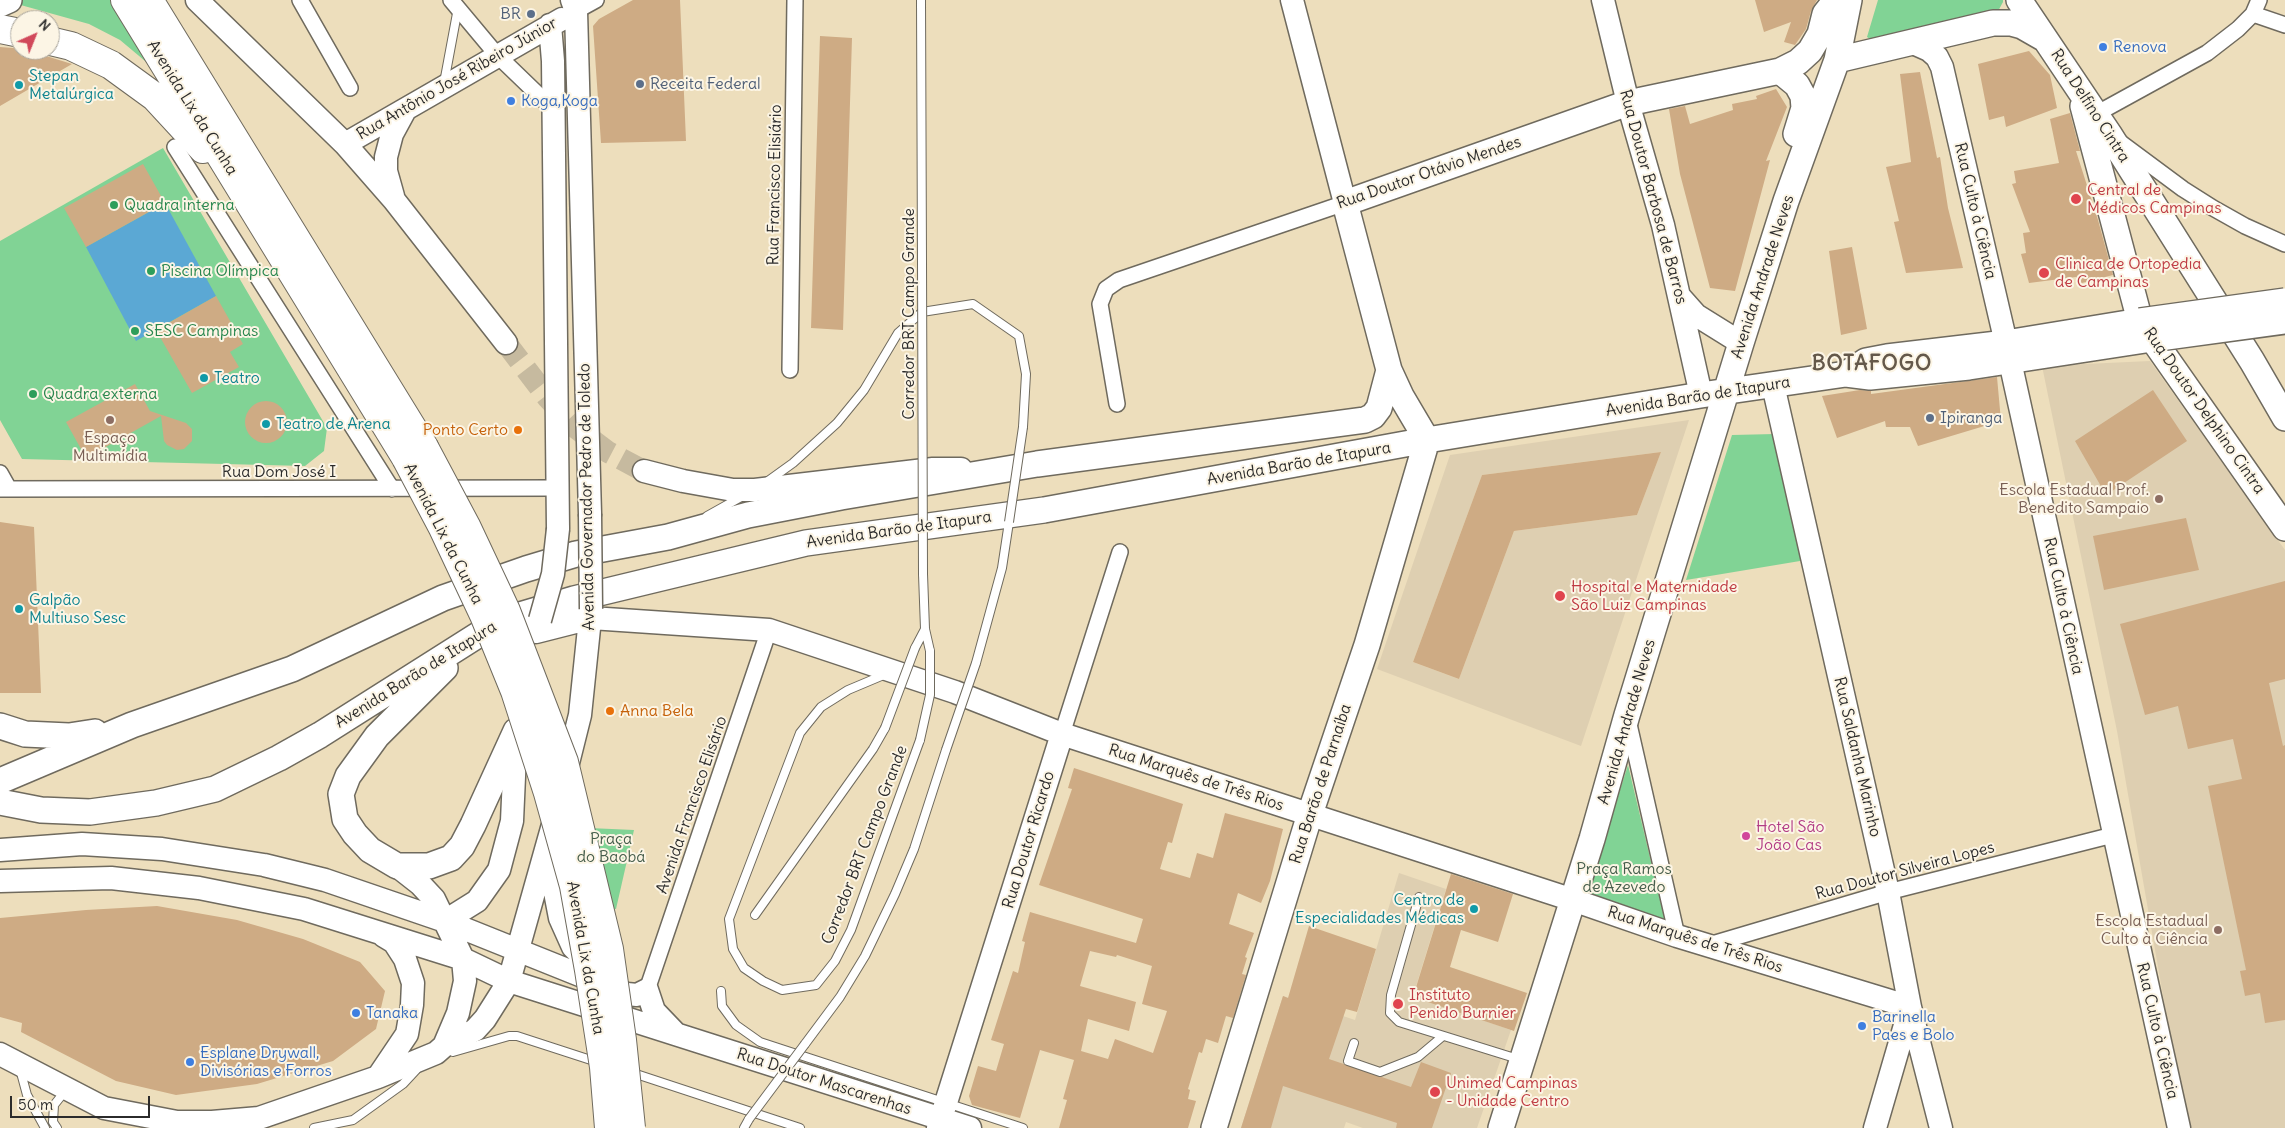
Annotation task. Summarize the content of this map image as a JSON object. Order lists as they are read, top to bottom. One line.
{"streets":{"highway":["Avenida Lix da Cunha"],"main road":["Rua Antônio José Ribeiro Júnior","Rua Delfino Cintra","Rua Doutor Otávio Mendes","Rua Doutor Barbosa de Barros","Rua Culto à Ciência","Avenida Andrade Neves","Avenida Barão de Itapura","Rua Doutor Delphino Cintra","Avenida Governador Pedro de Toledo","Rua Saldanha Marinho","Rua Marquês de Três Rios","Rua Barão de Parnaíba","Rua Doutor Ricardo","Rua Doutor Mascarenhas"],"street":["Rua Francisco Elisiário","Rua Dom José I","Avenida Francisco Elisário","Rua Doutor Silveira Lopes"],"lane":["Corredor BRT Campo Grande"]},"crossings":[["Rua Antônio José Ribeiro Júnior","Avenida Governador Pedro de Toledo"],["Rua Delfino Cintra","Rua Doutor Delphino Cintra"],["Rua Doutor Otávio Mendes","Rua Doutor Barbosa de Barros"],["Rua Doutor Barbosa de Barros","Avenida Barão de Itapura"],["Rua Culto à Ciência","Avenida Barão de Itapura"],["Rua Culto à Ciência","Rua Doutor Silveira Lopes"],["Avenida Andrade Neves","Avenida Barão de Itapura"],["Avenida Andrade Neves","Rua Marquês de Três Rios"],["Corredor BRT Campo Grande","Rua Marquês de Três Rios"],["Avenida Barão de Itapura","Rua Doutor Delphino Cintra"],["Avenida Barão de Itapura","Rua Saldanha Marinho"],["Avenida Barão de Itapura","Rua Barão de Parnaíba"],["Rua Dom José I","Avenida Governador Pedro de Toledo"],["Avenida Governador Pedro de Toledo","Rua Marquês de Três Rios"],["Avenida Governador Pedro de Toledo","Rua Doutor Mascarenhas"],["Rua Saldanha Marinho","Rua Marquês de Três Rios"],["Rua Saldanha Marinho","Rua Doutor Silveira Lopes"],["Rua Marquês de Três Rios","Rua Barão de Parnaíba"],["Rua Marquês de Três Rios","Avenida Francisco Elisário"],["Rua Marquês de Três Rios","Rua Doutor Ricardo"],["Rua Marquês de Três Rios","Rua Doutor Silveira Lopes"],["Rua Doutor Ricardo","Rua Doutor Mascarenhas"]],"districts":["BOTAFOGO"],"parks":["Praça do Baobá","Praça Ramos de Azevedo"],"places":["BR","Renova","Receita Federal","Stepan Metalúrgica","Koga,Koga","Central de Médicos Campinas","Quadra interna","Piscina Olímpica","Clinica de Ortopedia de Campinas","SESC Campinas","Teatro","Quadra externa","Ipiranga","Espaço Multimídia","Teatro de Arena","Ponto Certo","Escola Estadual Prof. Benedito Sampaio","Hospital e Maternidade São Luiz Campinas","Galpão Multiuso Sesc","Anna Bela","Hotel São João Cas","Centro de Especialidades Médicas","Escola Estadual Culto à Ciência","Instituto Penido Burnier","Tanaka","Barinella Paes e Bolo","Esplane Drywall, Divisórias e Forros","Unimed Campinas - Unidade Centro"],"scale_bar":"50 m","north":"top right"}
